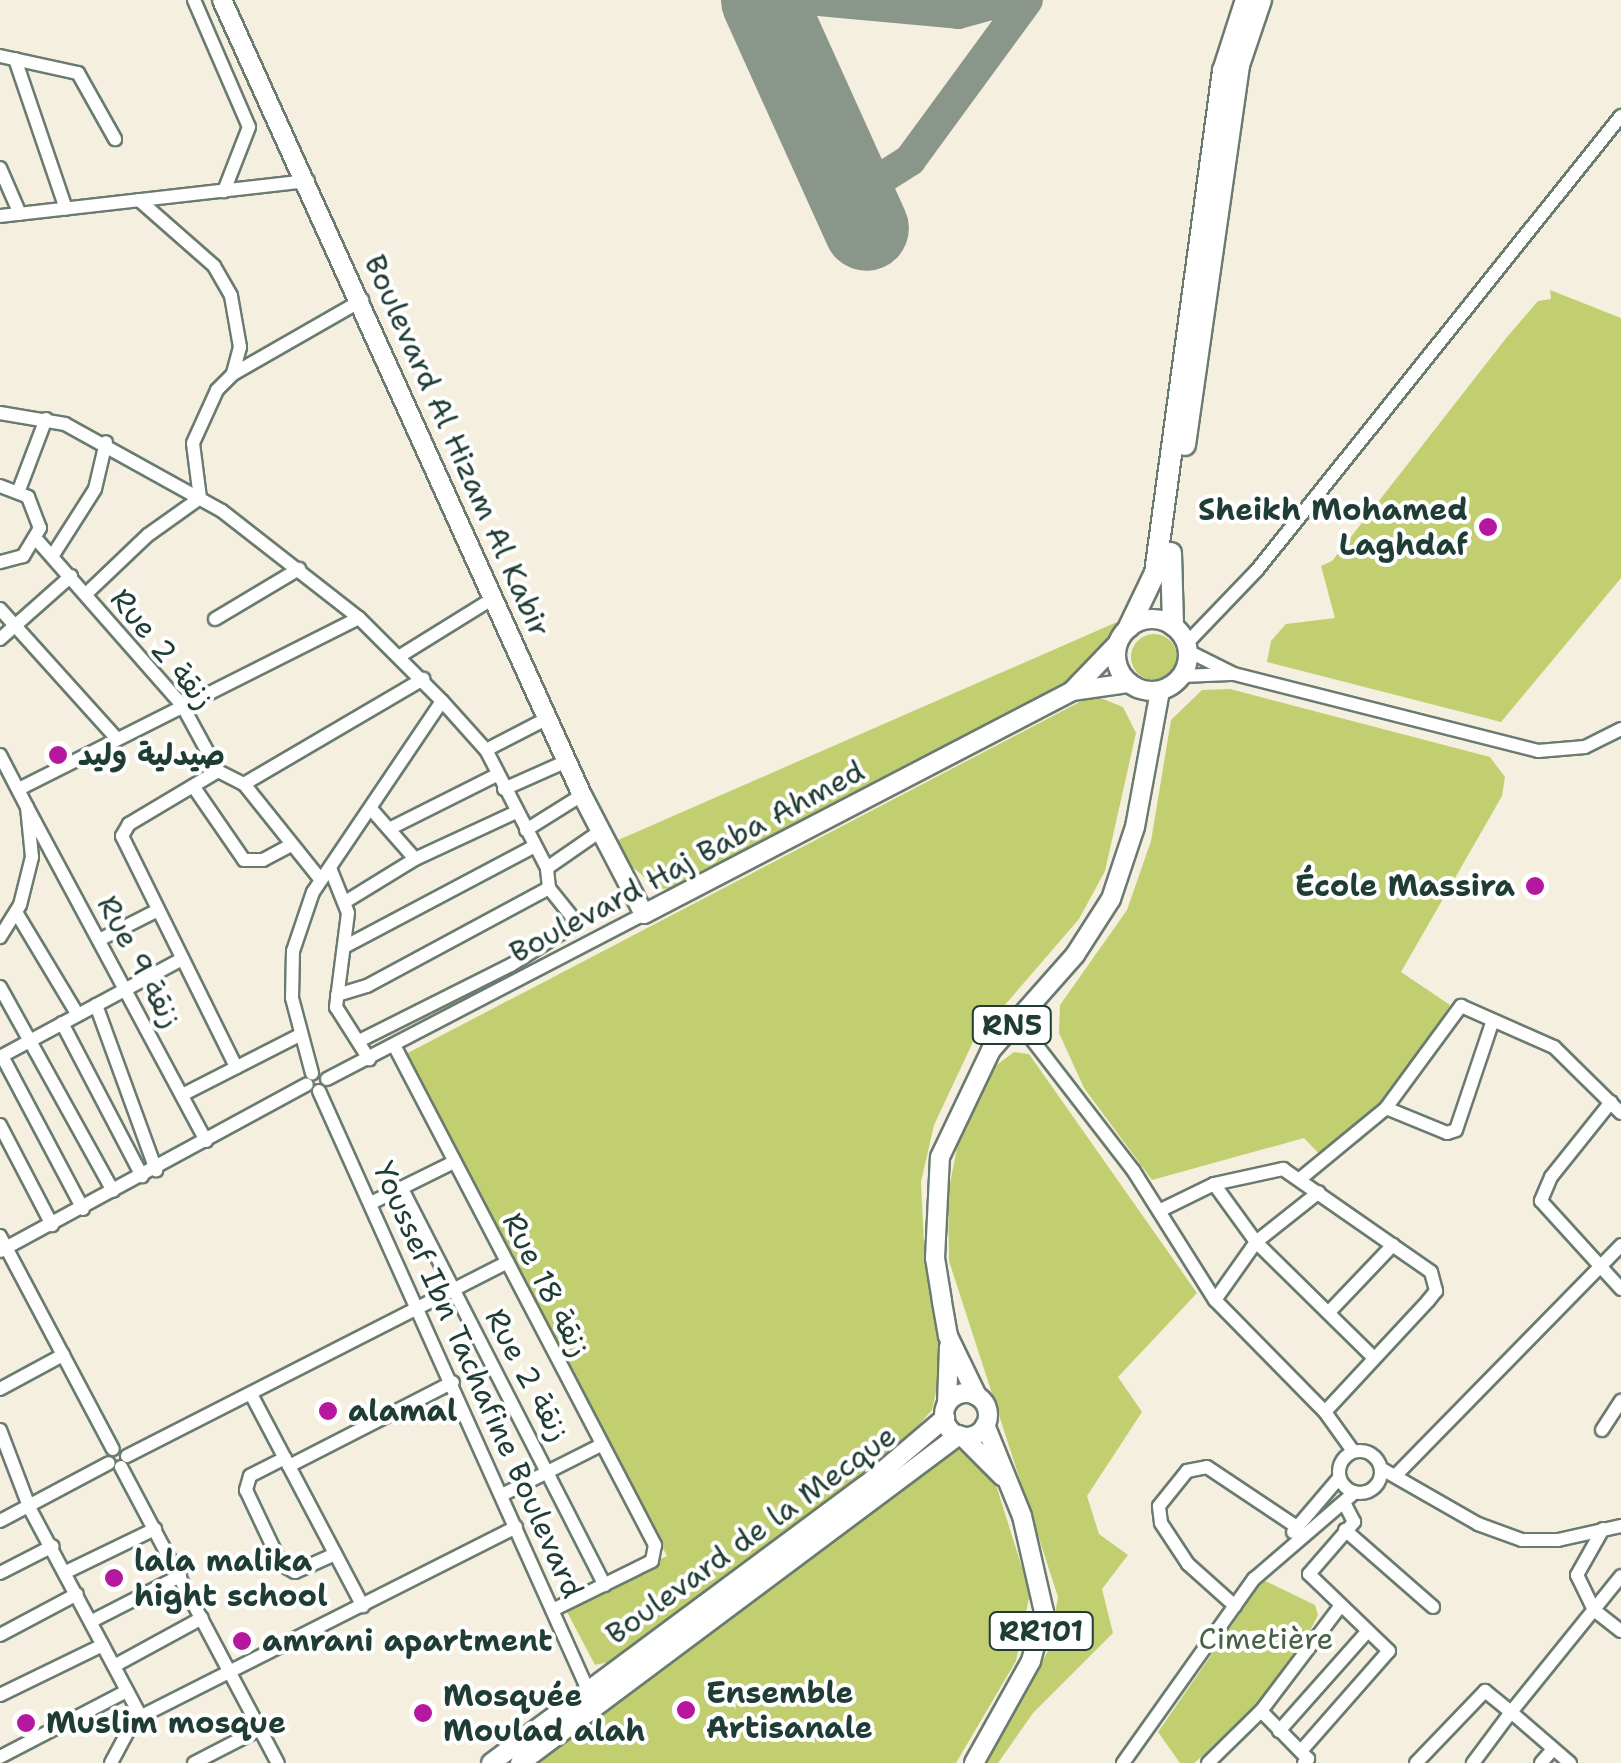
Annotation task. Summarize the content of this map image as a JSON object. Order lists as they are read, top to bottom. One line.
{"streets":{"main road":["Boulevard Al Hizam Al Kabir","Boulevard Haj Baba Ahmed","RN5","Boulevard de la Mecque","RR101"],"street":["Rue 2 زنقة","Rue 9 زنقة","Rue 18 زنقة","Youssef Ibn Tachafine Boulevard"]},"crossings":[["Boulevard Al Hizam Al Kabir","Boulevard Haj Baba Ahmed"],["Rue 2 زنقة","Rue 18 زنقة"],["Boulevard Haj Baba Ahmed","Rue 9 زنقة"],["Boulevard Haj Baba Ahmed","Rue 18 زنقة"],["Boulevard Haj Baba Ahmed","Youssef Ibn Tachafine Boulevard"],["RN5","Boulevard de la Mecque"],["RN5","RR101"],["Youssef Ibn Tachafine Boulevard","Boulevard de la Mecque"],["Boulevard de la Mecque","RR101"]],"parks":["Cimetière"],"places":["Sheikh Mohamed Laghdaf","صيدلية وليد","École Massira","alamal","lala malika hight school","amrani apartment","Ensemble Artisanale","Mosquée Moulad alah","Muslim mosque"]}
